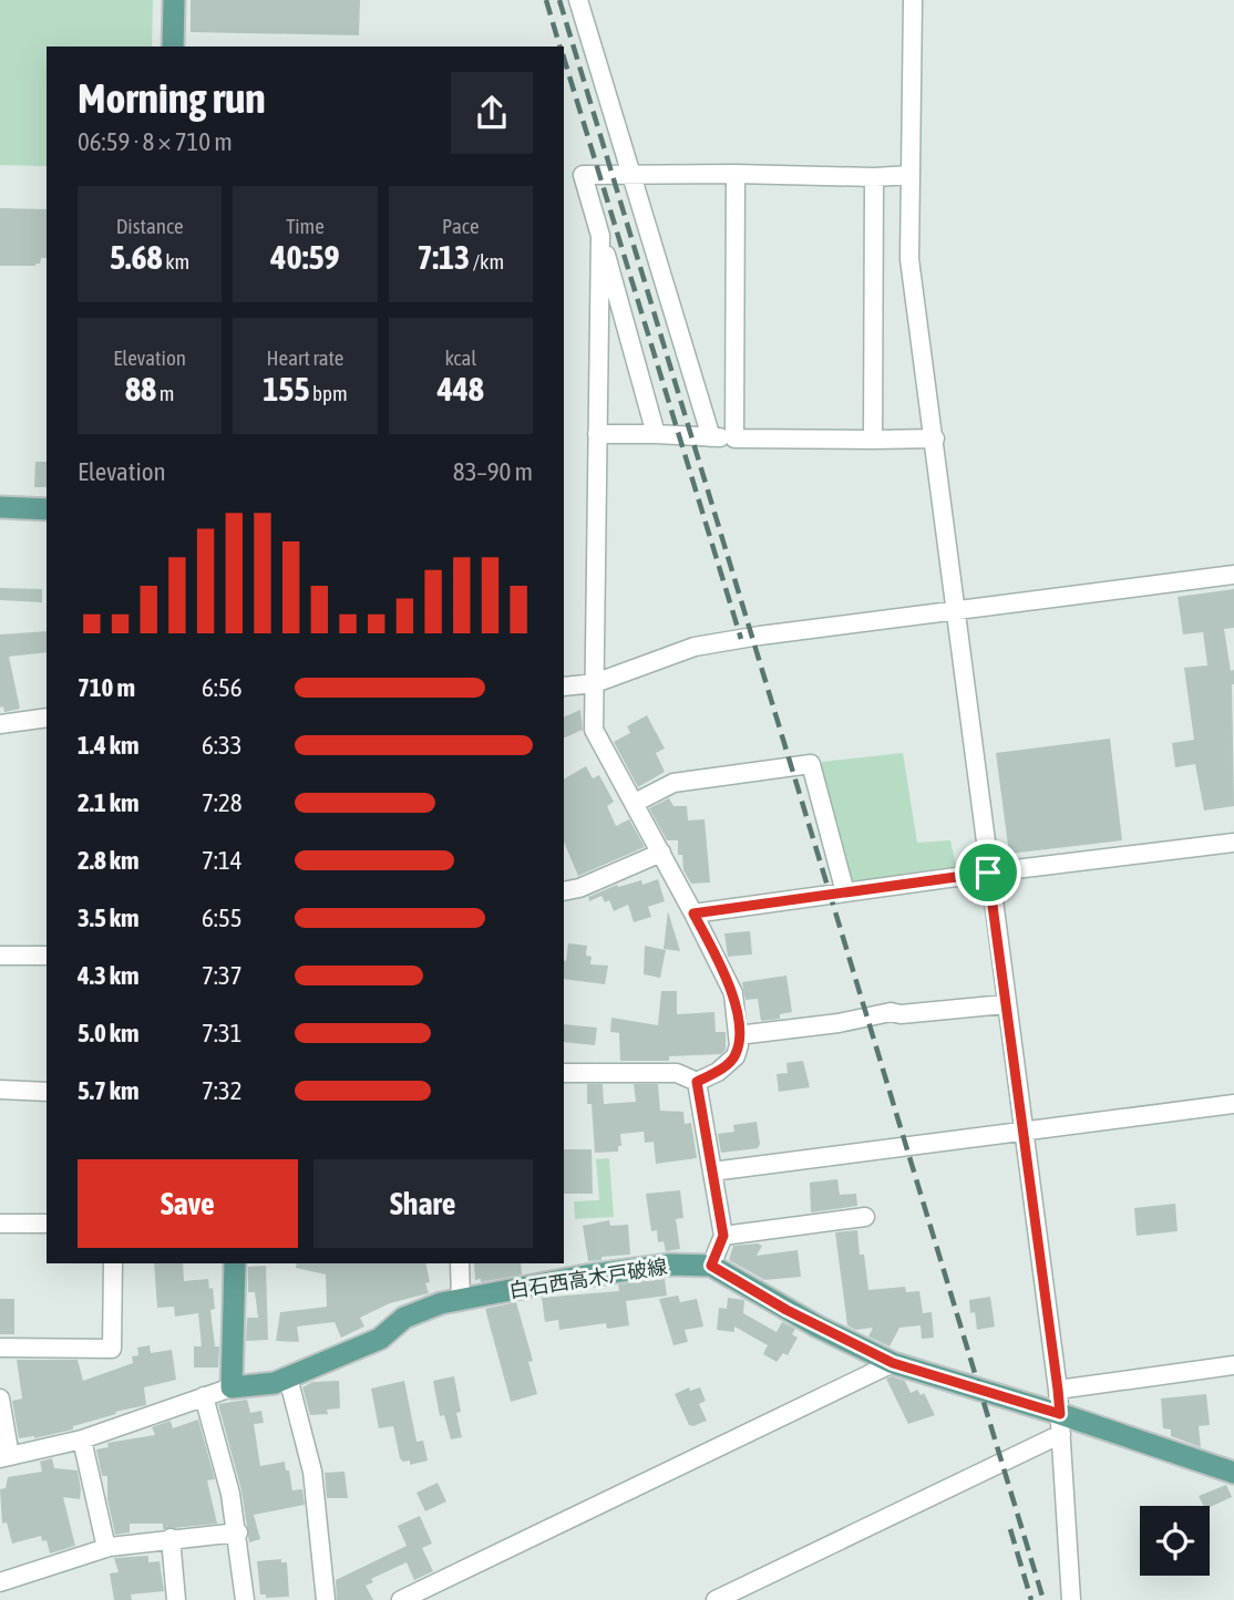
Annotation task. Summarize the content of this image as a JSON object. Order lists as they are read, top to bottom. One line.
{"streets":{"main road":["白石西高木戸破線"]},"page":{"heading":["Morning run","06:59 · 8 × 710 m"],"stats":[["Distance","5.68 km"],["Time","40:59"],["Pace","7:13 /km"],["Elevation","88 m"],["Heart rate","155 bpm"],["kcal","448"]],"chart":["Elevation","83–90 m"],"list":[{"name":"710 m","note":"6:56"},{"name":"1.4 km","note":"6:33"},{"name":"2.1 km","note":"7:28"},{"name":"2.8 km","note":"7:14"},{"name":"3.5 km","note":"6:55"},{"name":"4.3 km","note":"7:37"},{"name":"5.0 km","note":"7:31"},{"name":"5.7 km","note":"7:32"}],"buttons":["Save","Share"]}}
